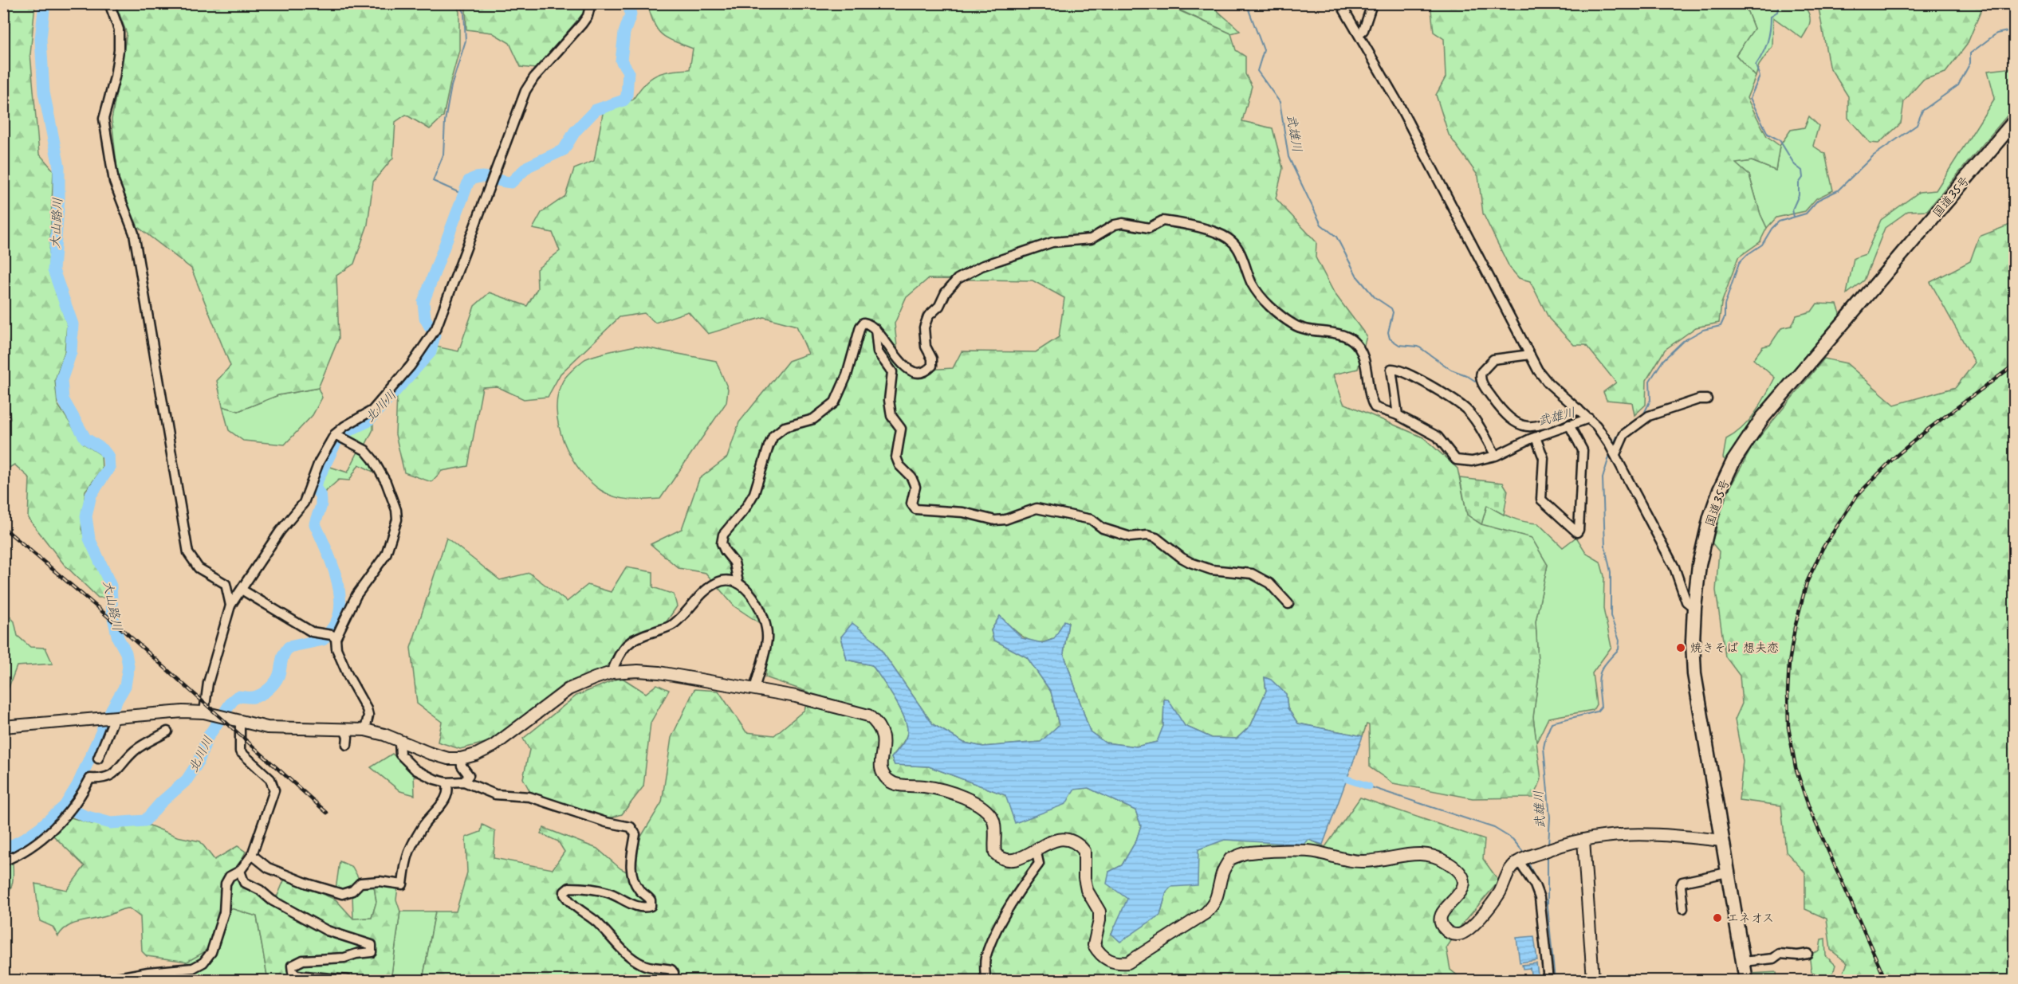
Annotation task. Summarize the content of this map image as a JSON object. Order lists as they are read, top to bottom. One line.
{"streets":{"highway":["国道35号"]},"water":["武雄川","大山路川","北川川"],"places":["焼きそば 想夫恋","エネオス"]}
